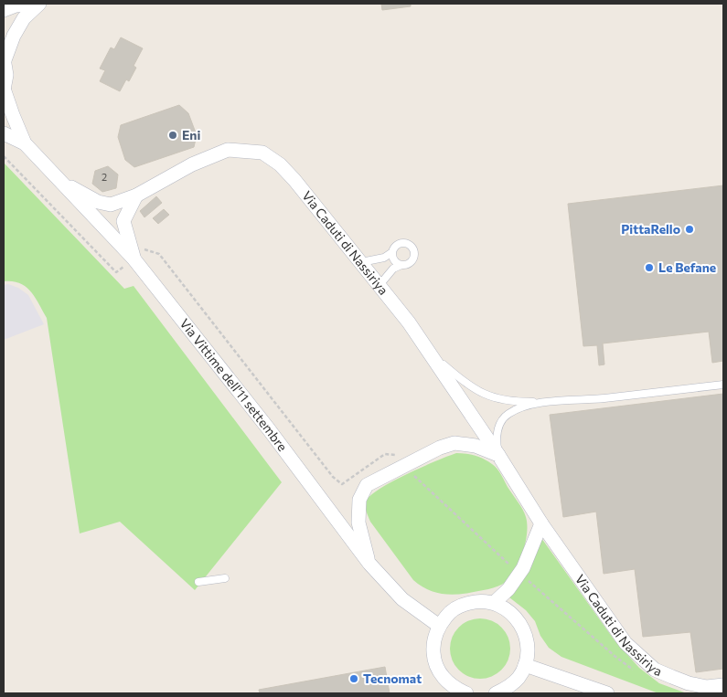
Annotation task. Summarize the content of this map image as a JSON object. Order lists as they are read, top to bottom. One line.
{"streets":{"street":["Via Caduti di Nassiriya","Via Vittime dell'11 settembre"]},"crossings":[["Via Caduti di Nassiriya","Via Vittime dell'11 settembre"]],"places":["Eni","PittaRello","Le Befane","Tecnomat"],"house_numbers":["2"]}
